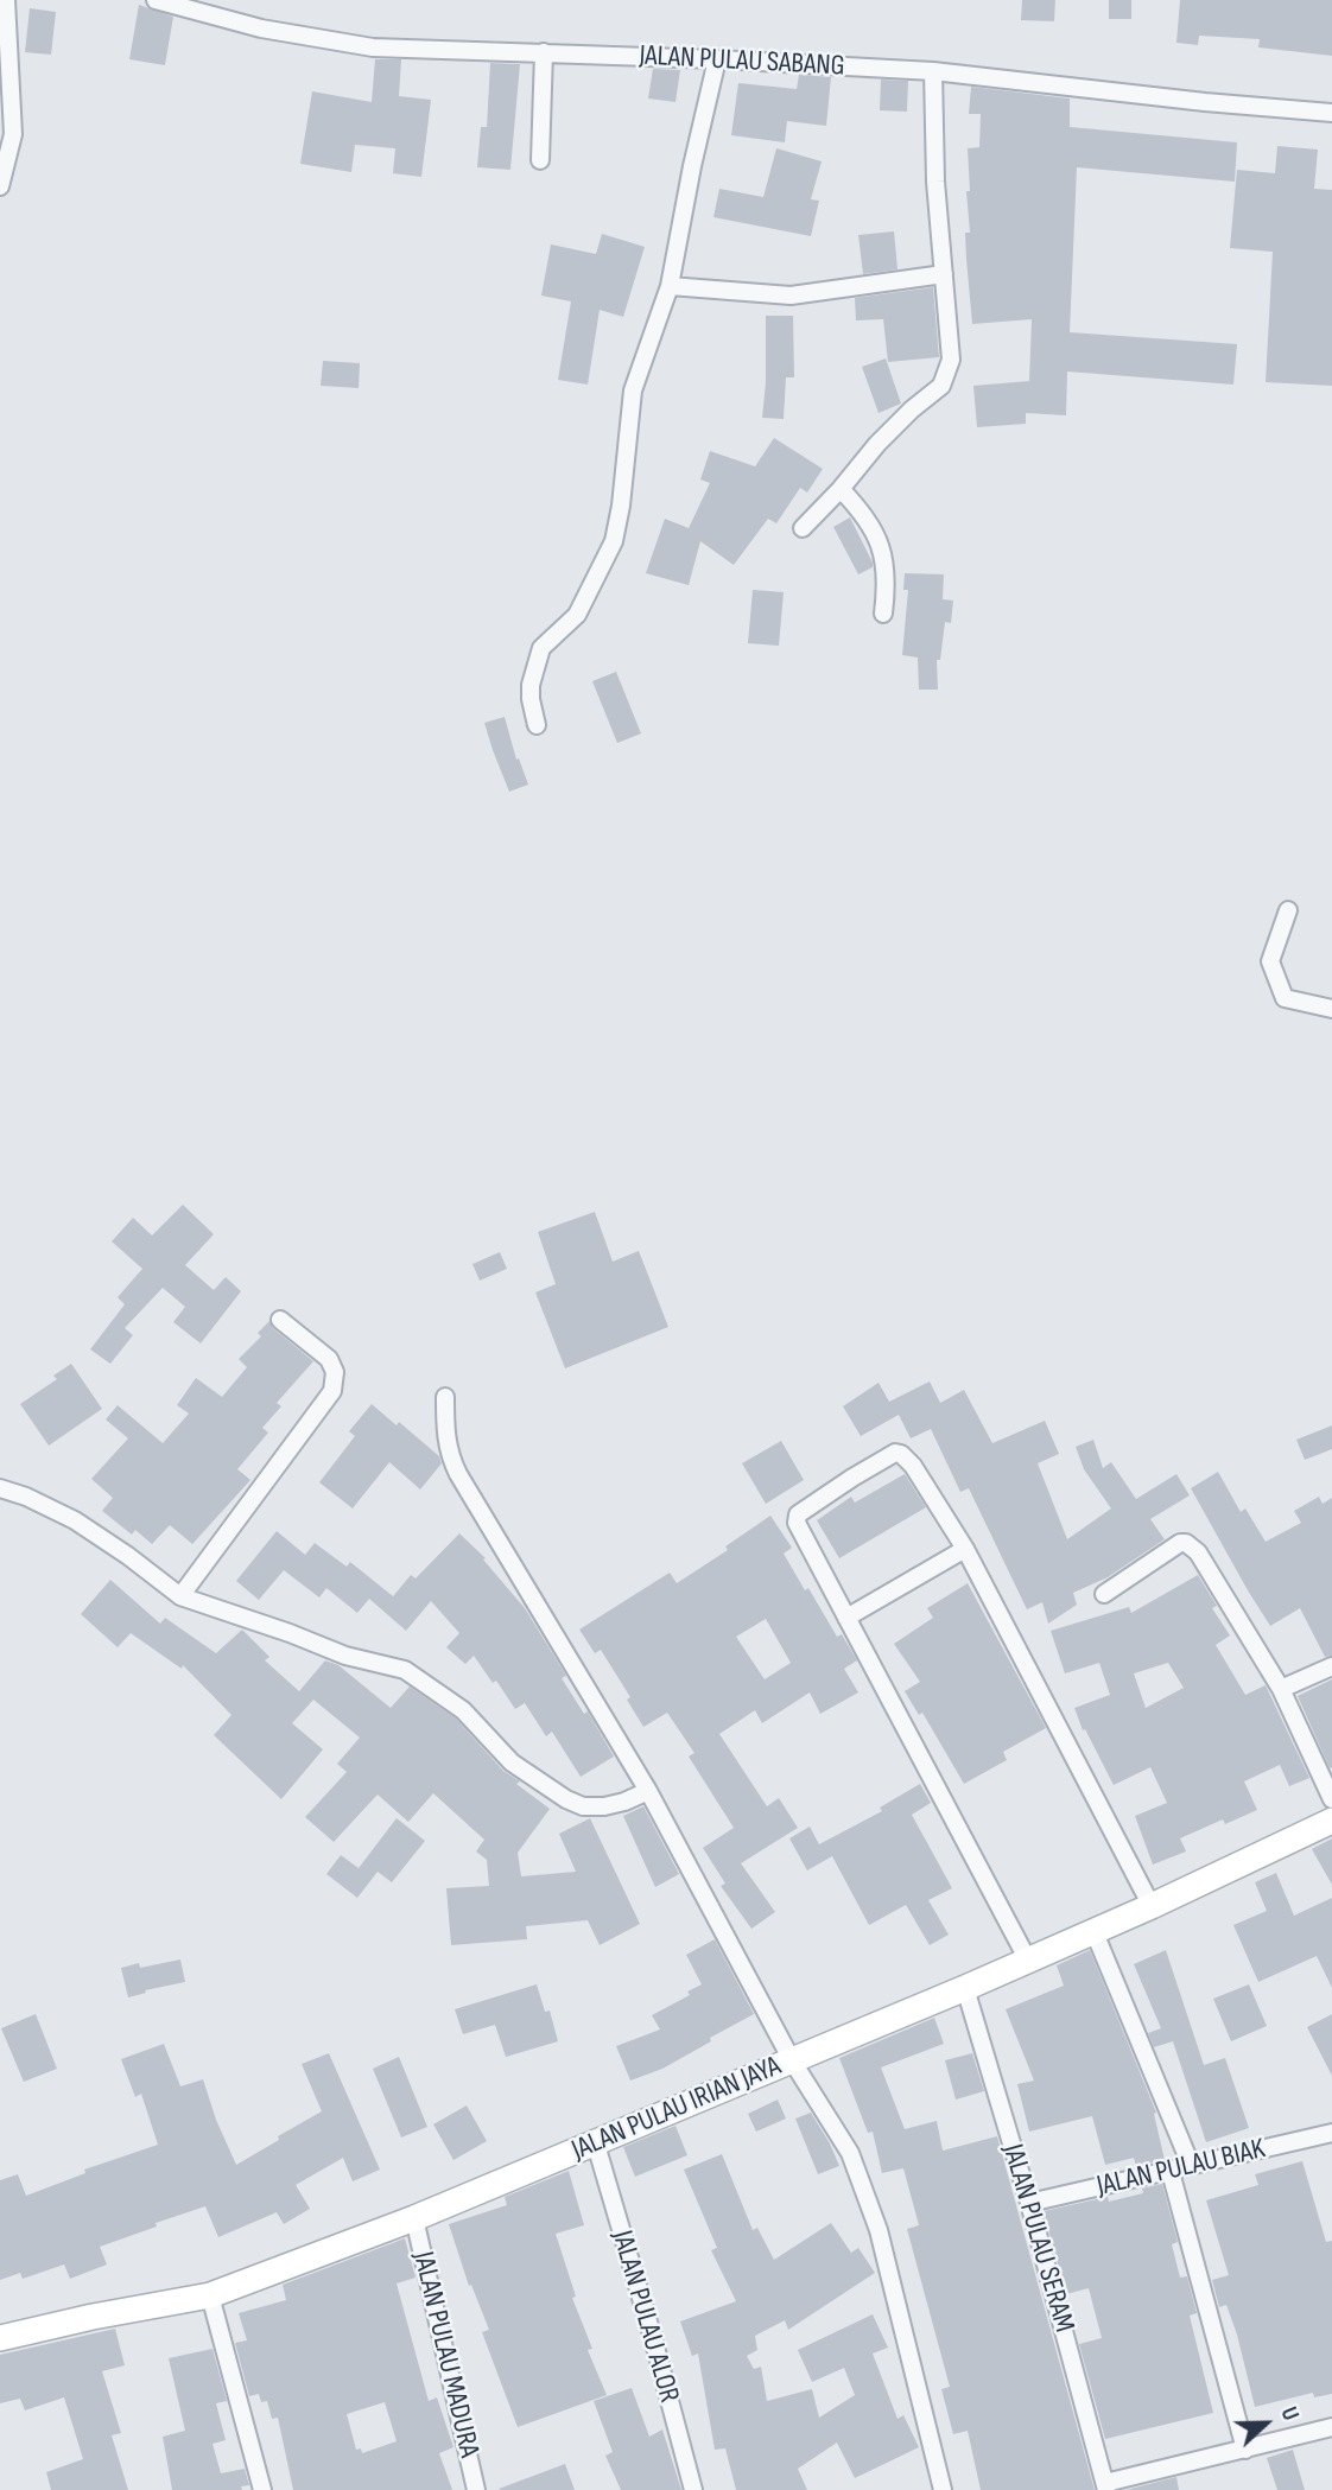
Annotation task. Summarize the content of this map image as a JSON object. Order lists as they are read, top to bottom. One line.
{"streets":{"street":["JALAN PULAU SABANG","JALAN PULAU IRIAN JAYA","JALAN PULAU BIAK","JALAN PULAU SERAM","JALAN PULAU ALOR","JALAN PULAU MADURA"]},"crossings":[["JALAN PULAU IRIAN JAYA","JALAN PULAU SERAM"],["JALAN PULAU IRIAN JAYA","JALAN PULAU ALOR"],["JALAN PULAU IRIAN JAYA","JALAN PULAU MADURA"],["JALAN PULAU BIAK","JALAN PULAU SERAM"]],"north":"right"}
